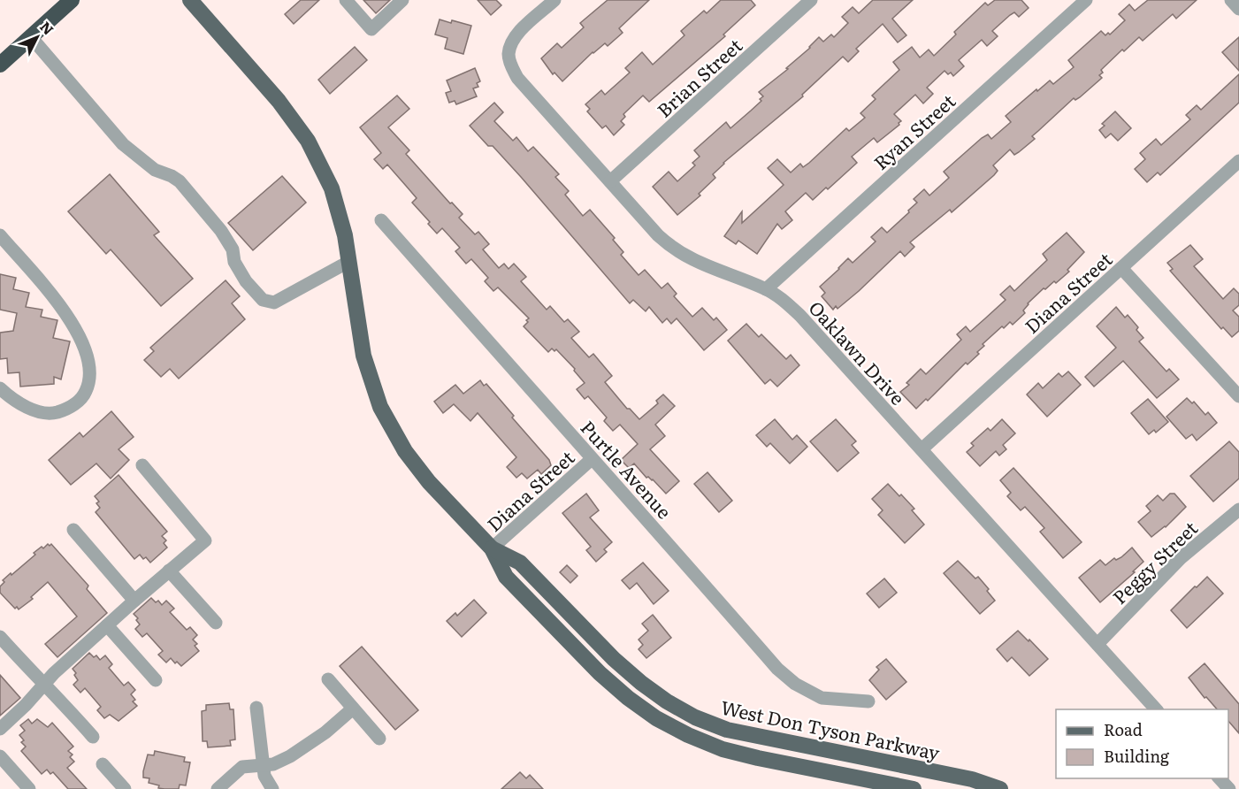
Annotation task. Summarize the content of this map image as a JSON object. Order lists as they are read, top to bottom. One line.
{"streets":{"main road":["West Don Tyson Parkway"],"street":["Brian Street","Ryan Street","Diana Street","Oaklawn Drive","Purtle Avenue","Peggy Street"]},"crossings":[["Brian Street","Oaklawn Drive"],["Ryan Street","Oaklawn Drive"],["Diana Street","Oaklawn Drive"],["Diana Street","Purtle Avenue"],["Diana Street","West Don Tyson Parkway"],["Oaklawn Drive","Peggy Street"]],"legend":["Road","Building"],"north":"top right"}
